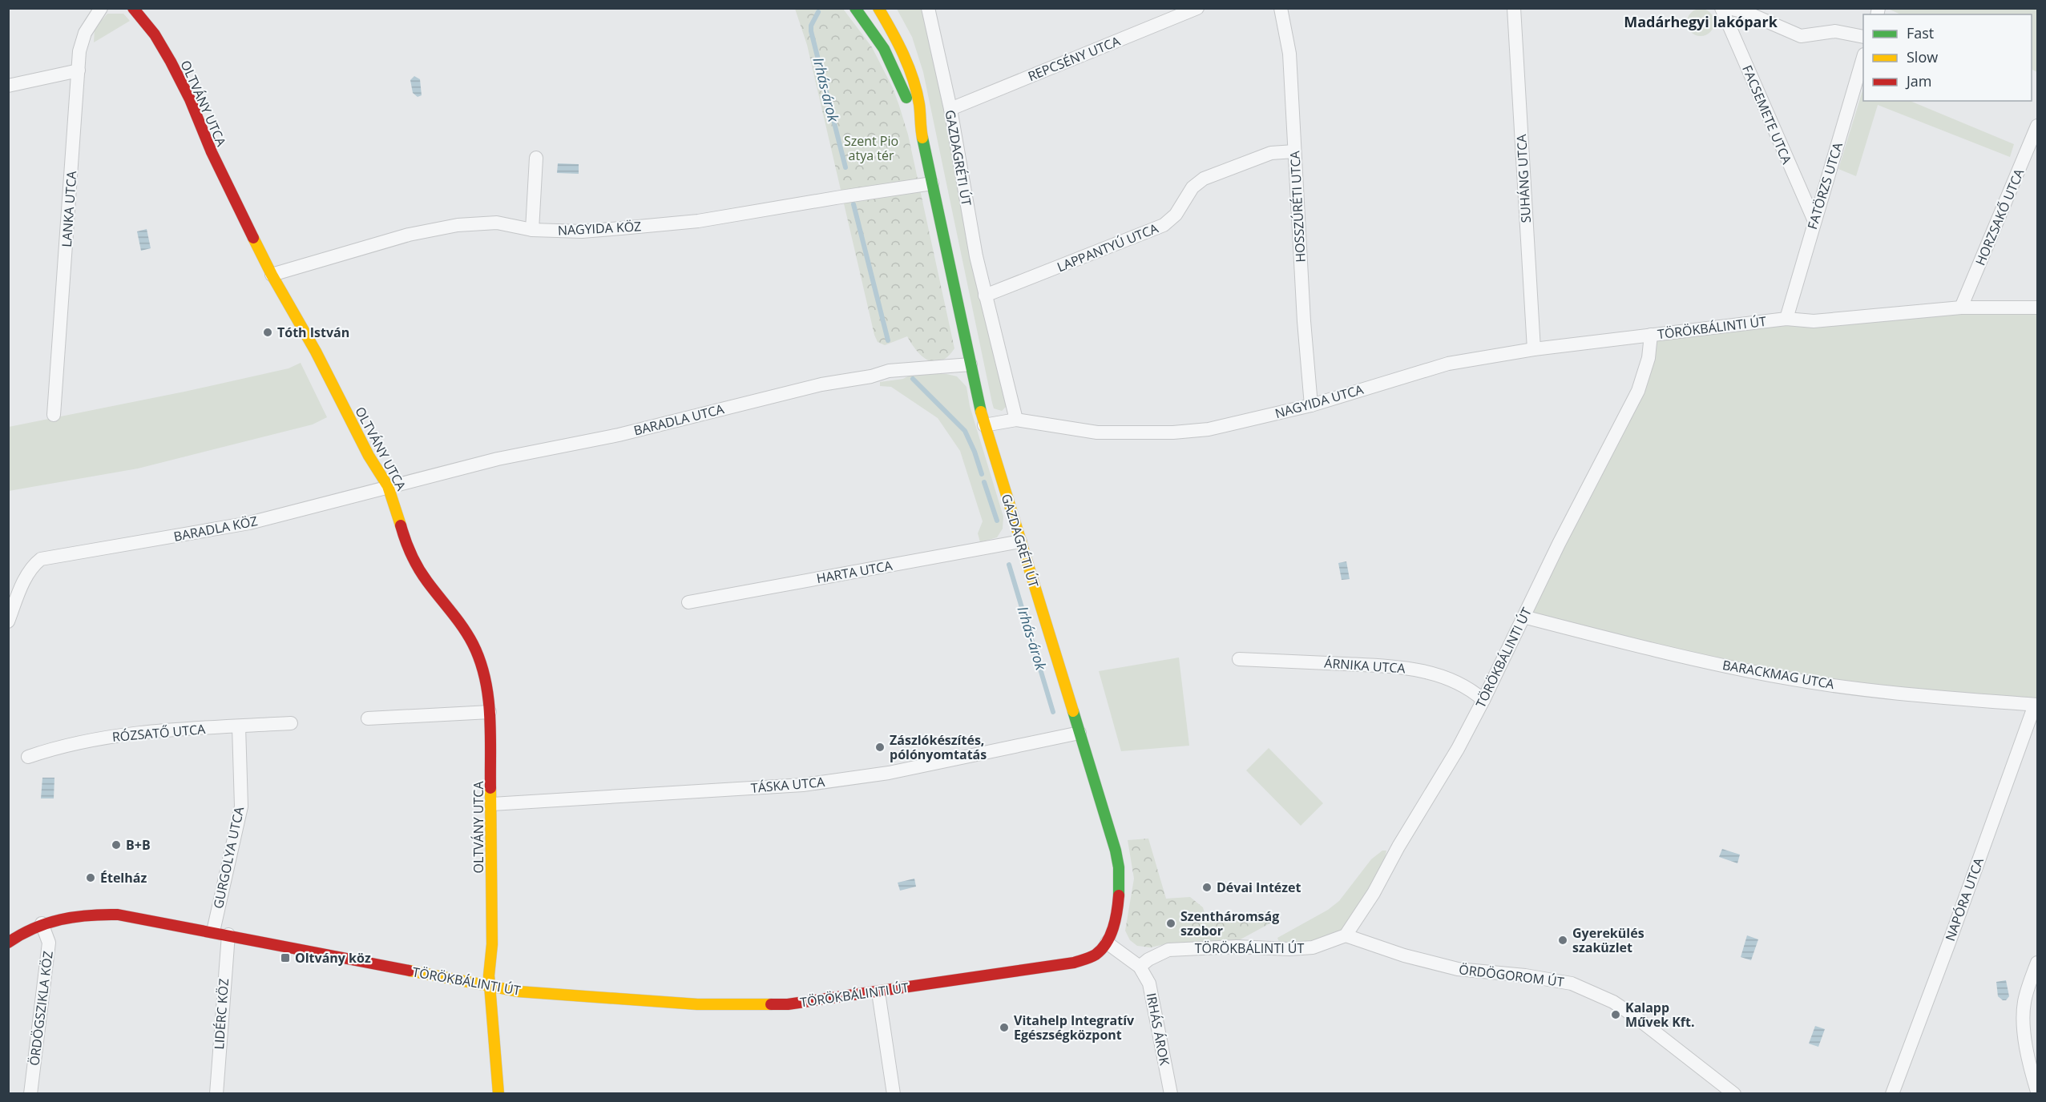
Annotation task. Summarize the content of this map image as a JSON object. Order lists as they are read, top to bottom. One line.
{"streets":{"street":["REPCSÉNY UTCA","OLTVÁNY UTCA","FACSEMETE UTCA","GAZDAGRÉTI ÚT","SUHÁNG UTCA","FATÖRZS UTCA","HOSSZÚRÉTI UTCA","LANKA UTCA","HORZSAKŐ UTCA","NAGYIDA KÖZ","LAPPANTYÚ UTCA","TÖRÖKBÁLINTI ÚT","NAGYIDA UTCA","BARADLA UTCA","BARADLA KÖZ","HARTA UTCA","ÁRNIKA UTCA","BARACKMAG UTCA","RÓZSATŐ UTCA","TÁSKA UTCA","GURGOLYA UTCA","NAPÓRA UTCA","ÖRDÖGOROM ÚT","ÖRDÖGSZIKLA KÖZ","LIDÉRC KÖZ","IRHÁS ÁROK"]},"crossings":[["REPCSÉNY UTCA","GAZDAGRÉTI ÚT"],["OLTVÁNY UTCA","NAGYIDA KÖZ"],["OLTVÁNY UTCA","TÖRÖKBÁLINTI ÚT"],["OLTVÁNY UTCA","BARADLA UTCA"],["OLTVÁNY UTCA","BARADLA KÖZ"],["OLTVÁNY UTCA","TÁSKA UTCA"],["FACSEMETE UTCA","FATÖRZS UTCA"],["GAZDAGRÉTI ÚT","NAGYIDA KÖZ"],["GAZDAGRÉTI ÚT","LAPPANTYÚ UTCA"],["GAZDAGRÉTI ÚT","TÖRÖKBÁLINTI ÚT"],["GAZDAGRÉTI ÚT","NAGYIDA UTCA"],["GAZDAGRÉTI ÚT","BARADLA UTCA"],["GAZDAGRÉTI ÚT","HARTA UTCA"],["GAZDAGRÉTI ÚT","TÁSKA UTCA"],["SUHÁNG UTCA","NAGYIDA UTCA"],["FATÖRZS UTCA","TÖRÖKBÁLINTI ÚT"],["HOSSZÚRÉTI UTCA","LAPPANTYÚ UTCA"],["HOSSZÚRÉTI UTCA","NAGYIDA UTCA"],["HORZSAKŐ UTCA","TÖRÖKBÁLINTI ÚT"],["TÖRÖKBÁLINTI ÚT","NAGYIDA UTCA"],["TÖRÖKBÁLINTI ÚT","ÁRNIKA UTCA"],["TÖRÖKBÁLINTI ÚT","BARACKMAG UTCA"],["TÖRÖKBÁLINTI ÚT","GURGOLYA UTCA"],["TÖRÖKBÁLINTI ÚT","ÖRDÖGOROM ÚT"],["TÖRÖKBÁLINTI ÚT","ÖRDÖGSZIKLA KÖZ"],["TÖRÖKBÁLINTI ÚT","LIDÉRC KÖZ"],["TÖRÖKBÁLINTI ÚT","IRHÁS ÁROK"],["BARADLA UTCA","BARADLA KÖZ"],["BARACKMAG UTCA","NAPÓRA UTCA"],["RÓZSATŐ UTCA","GURGOLYA UTCA"]],"districts":["Madárhegyi lakópark"],"water":["Irhás-árok"],"parks":["Szent Pio atya tér"],"places":{"other":["Tóth István","Zászlókészítés, pólónyomtatás","B+B","Ételház","Dévai Intézet","Szentháromság szobor","Gyerekülés szaküzlet","Kalapp Művek Kft.","Vitahelp Integratív Egészségközpont"],"transit":["Oltvány köz"]},"legend":["Fast","Slow","Jam"]}
